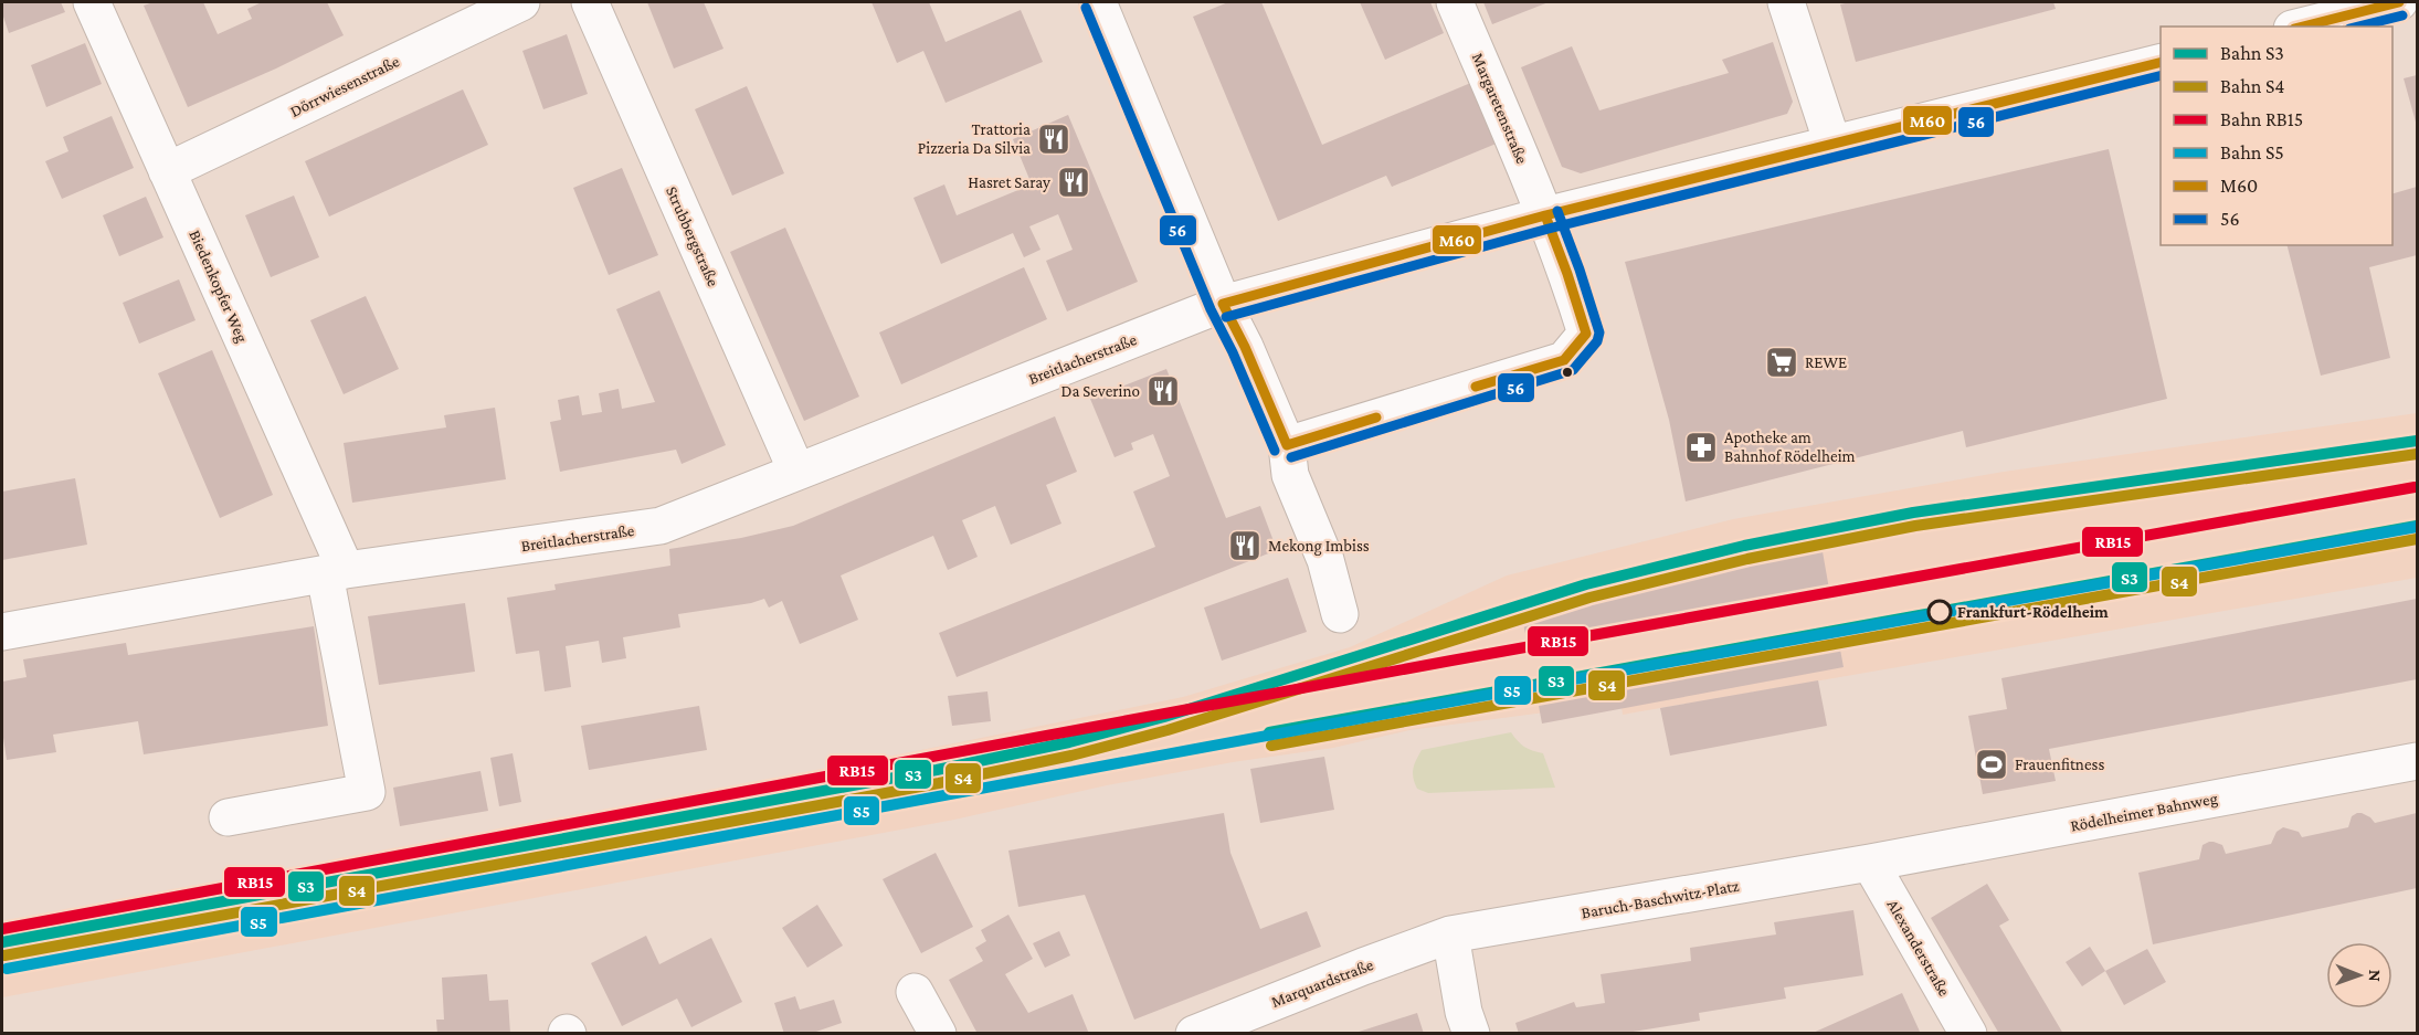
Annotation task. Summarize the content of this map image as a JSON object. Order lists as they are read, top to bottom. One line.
{"streets":{"street":["Dörrwiesenstraße","Margaretenstraße","Strubbergstraße","Biedenkopfer Weg","Breitlacherstraße","Rödelheimer Bahnweg","Baruch-Baschwitz-Platz","Alexanderstraße","Marquardstraße"]},"crossings":[["Dörrwiesenstraße","Biedenkopfer Weg"],["Margaretenstraße","Breitlacherstraße"],["Strubbergstraße","Breitlacherstraße"],["Biedenkopfer Weg","Breitlacherstraße"],["Rödelheimer Bahnweg","Baruch-Baschwitz-Platz"],["Rödelheimer Bahnweg","Alexanderstraße"],["Baruch-Baschwitz-Platz","Alexanderstraße"],["Baruch-Baschwitz-Platz","Marquardstraße"]],"places":{"restaurant":["Trattoria Pizzeria Da Silvia","Hasret Saray","Da Severino","Mekong Imbiss"],"supermarket":["REWE"],"pharmacy":["Apotheke am Bahnhof Rödelheim"],"other":["Frankfurt-Rödelheim"],"sports":["Frauenfitness"]},"lines":["transit line M60","transit line 56","rail line S3","rail line S4","rail line RB15","rail line S5"],"legend":["Bahn S3","Bahn S4","Bahn RB15","Bahn S5","M60","56"],"north":"right"}
